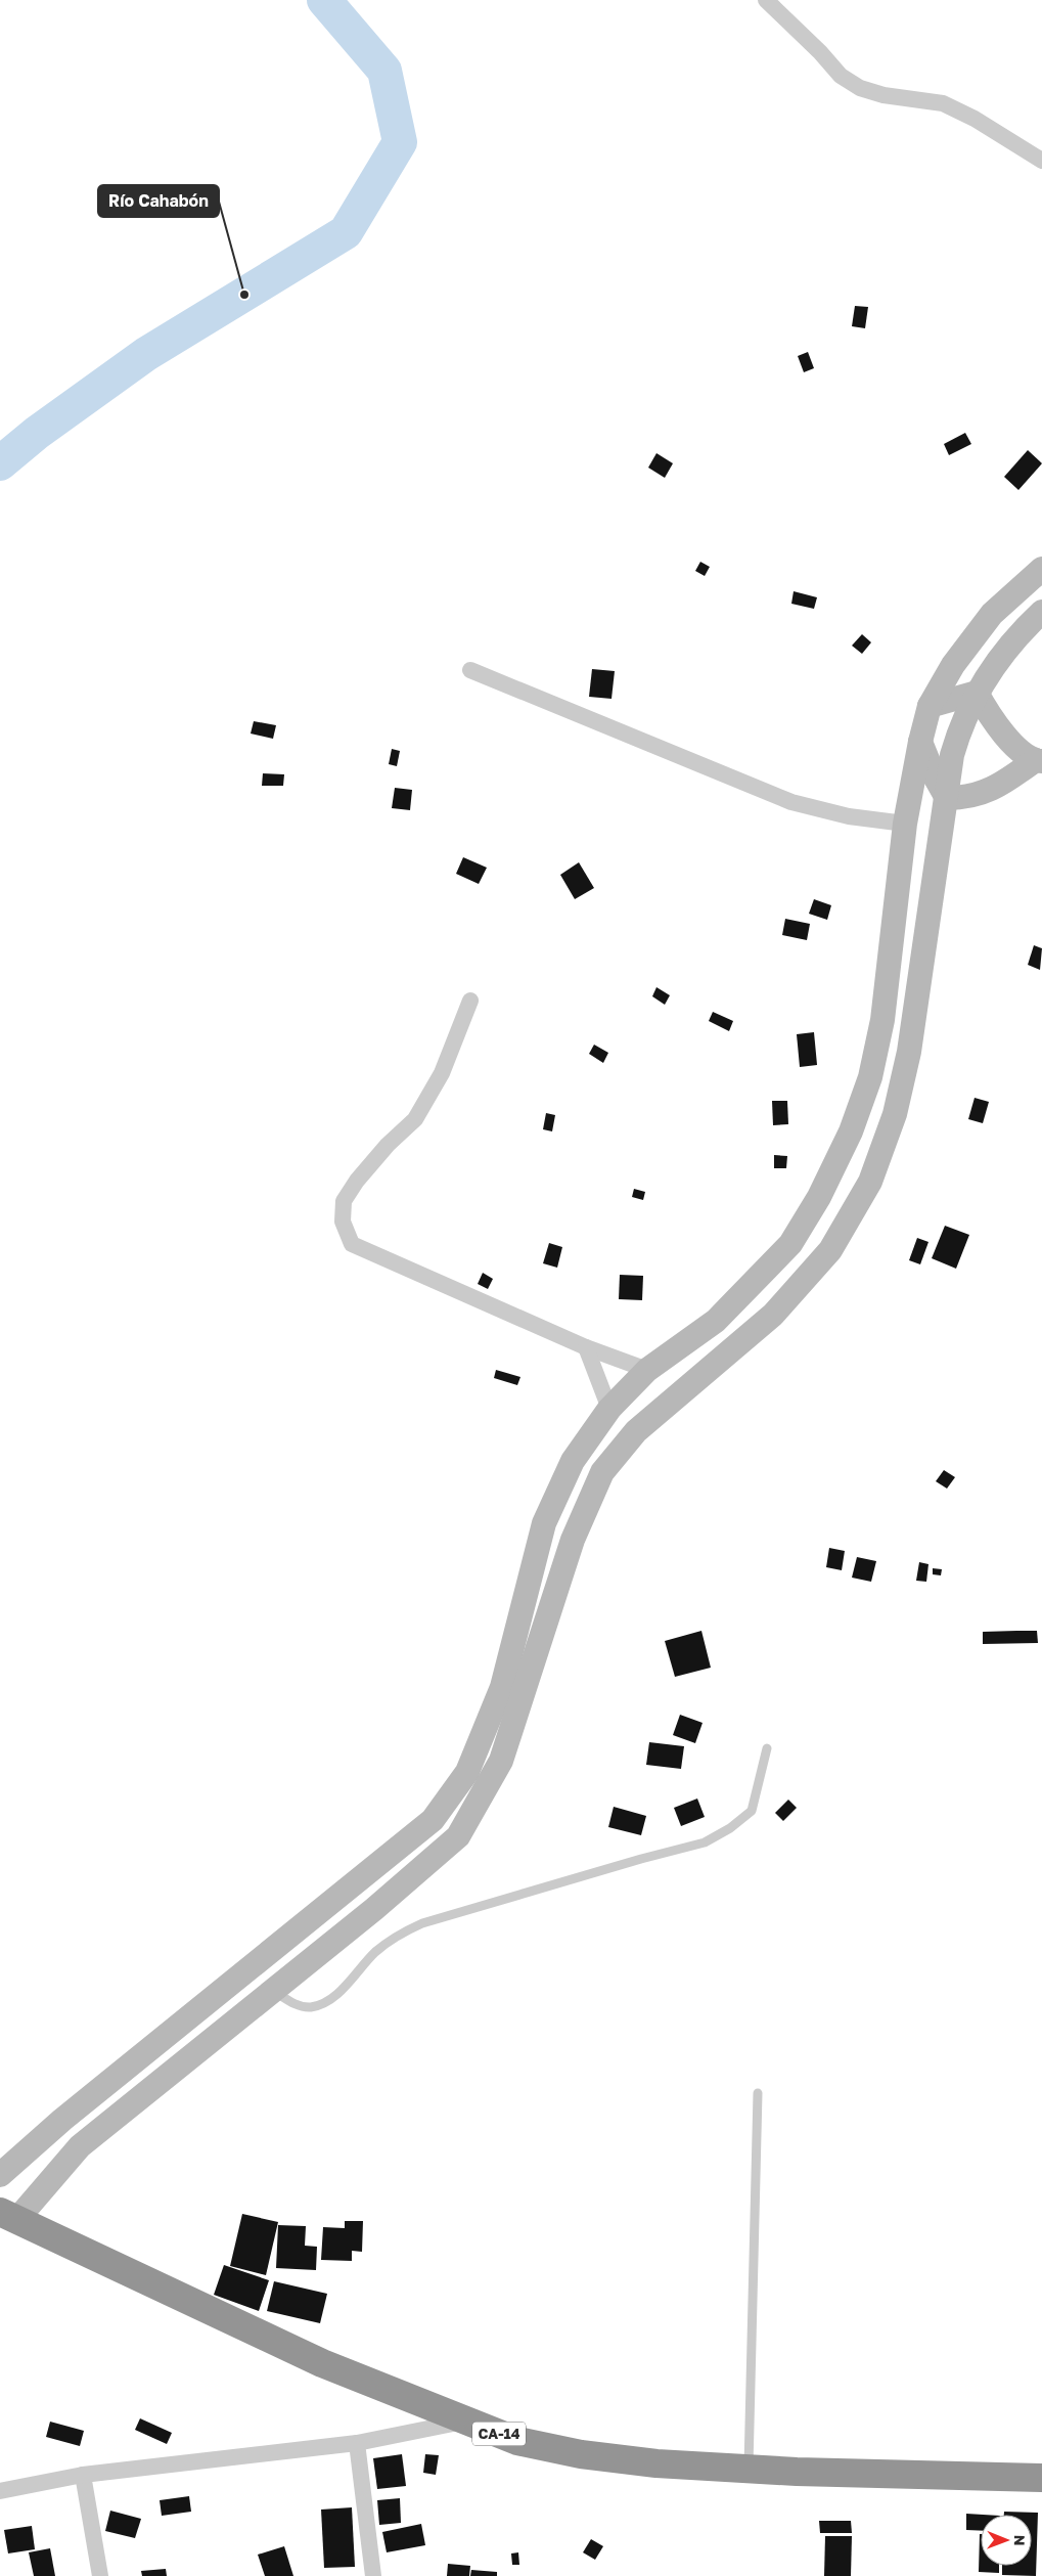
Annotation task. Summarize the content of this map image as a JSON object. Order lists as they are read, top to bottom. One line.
{"streets":{"highway":["CA-14"]},"places":["Río Cahabón"],"north":"right"}
